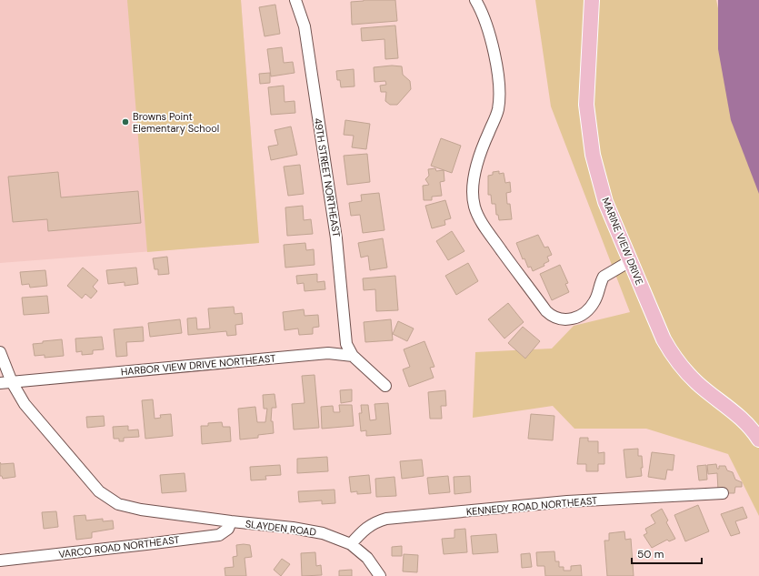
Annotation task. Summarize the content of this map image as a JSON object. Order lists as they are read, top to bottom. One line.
{"streets":{"main road":["MARINE VIEW DRIVE"],"street":["49TH STREET NORTHEAST","HARBOR VIEW DRIVE NORTHEAST","KENNEDY ROAD NORTHEAST","SLAYDEN ROAD","VARCO ROAD NORTHEAST"]},"crossings":[["49TH STREET NORTHEAST","HARBOR VIEW DRIVE NORTHEAST"],["HARBOR VIEW DRIVE NORTHEAST","SLAYDEN ROAD"],["KENNEDY ROAD NORTHEAST","SLAYDEN ROAD"],["SLAYDEN ROAD","VARCO ROAD NORTHEAST"]],"places":["Browns Point Elementary School"],"scale_bar":"50 m"}
